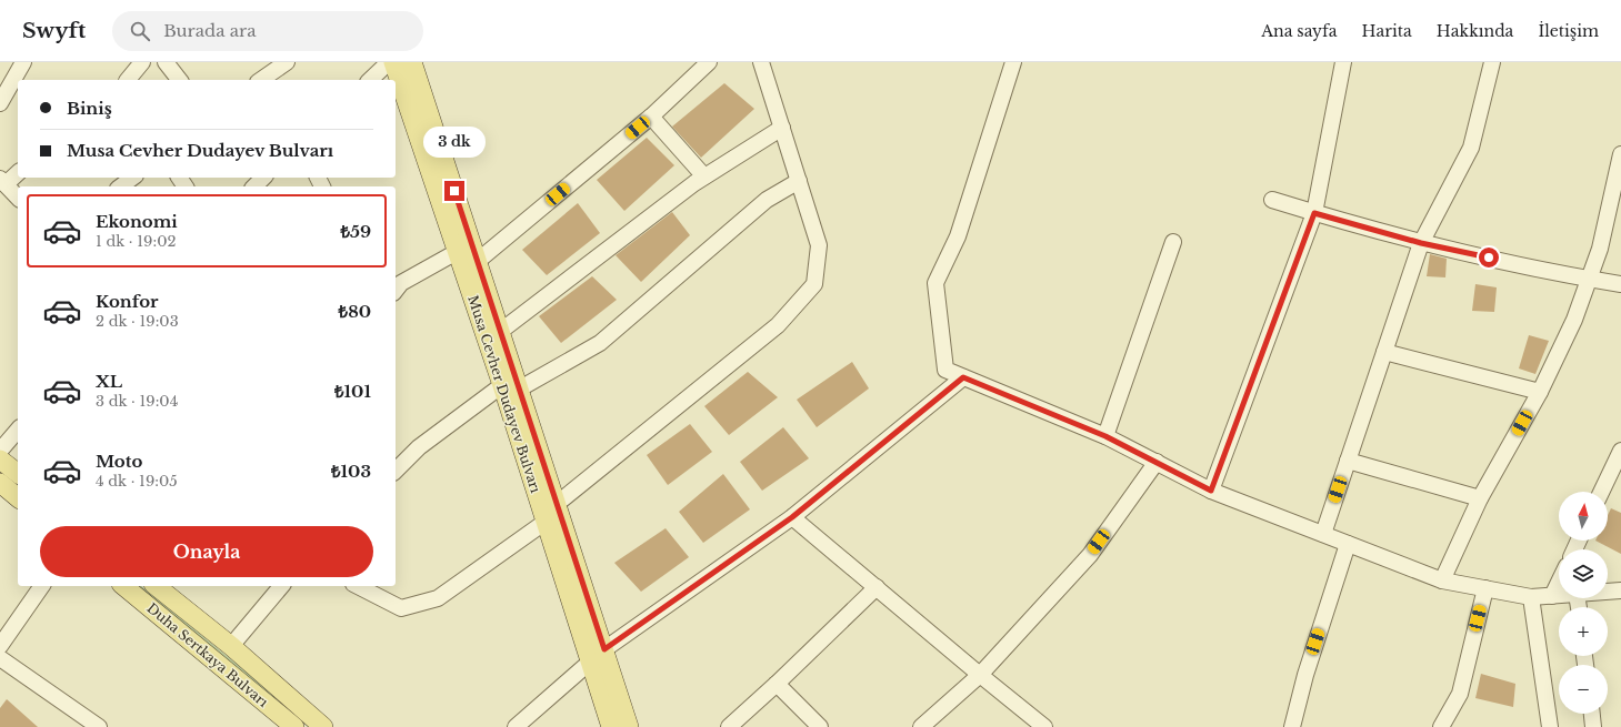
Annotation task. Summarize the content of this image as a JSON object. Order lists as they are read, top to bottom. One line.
{"streets":{"main road":["Musa Cevher Dudayev Bulvarı","Duha Sertkaya Bulvarı"]},"north":"top","page":{"header":"Swyft","search":"Burada ara","nav":["Ana sayfa","Harita","Hakkında","İletişim"],"banner":["Biniş","Musa Cevher Dudayev Bulvarı"],"bubble":"3 dk","list":[{"name":"Ekonomi","note":"1 dk · 19:02","value":"₺59"},{"name":"Konfor","note":"2 dk · 19:03","value":"₺80"},{"name":"XL","note":"3 dk · 19:04","value":"₺101"},{"name":"Moto","note":"4 dk · 19:05","value":"₺103"}],"map_buttons":["+","−"],"buttons":"Onayla"}}
